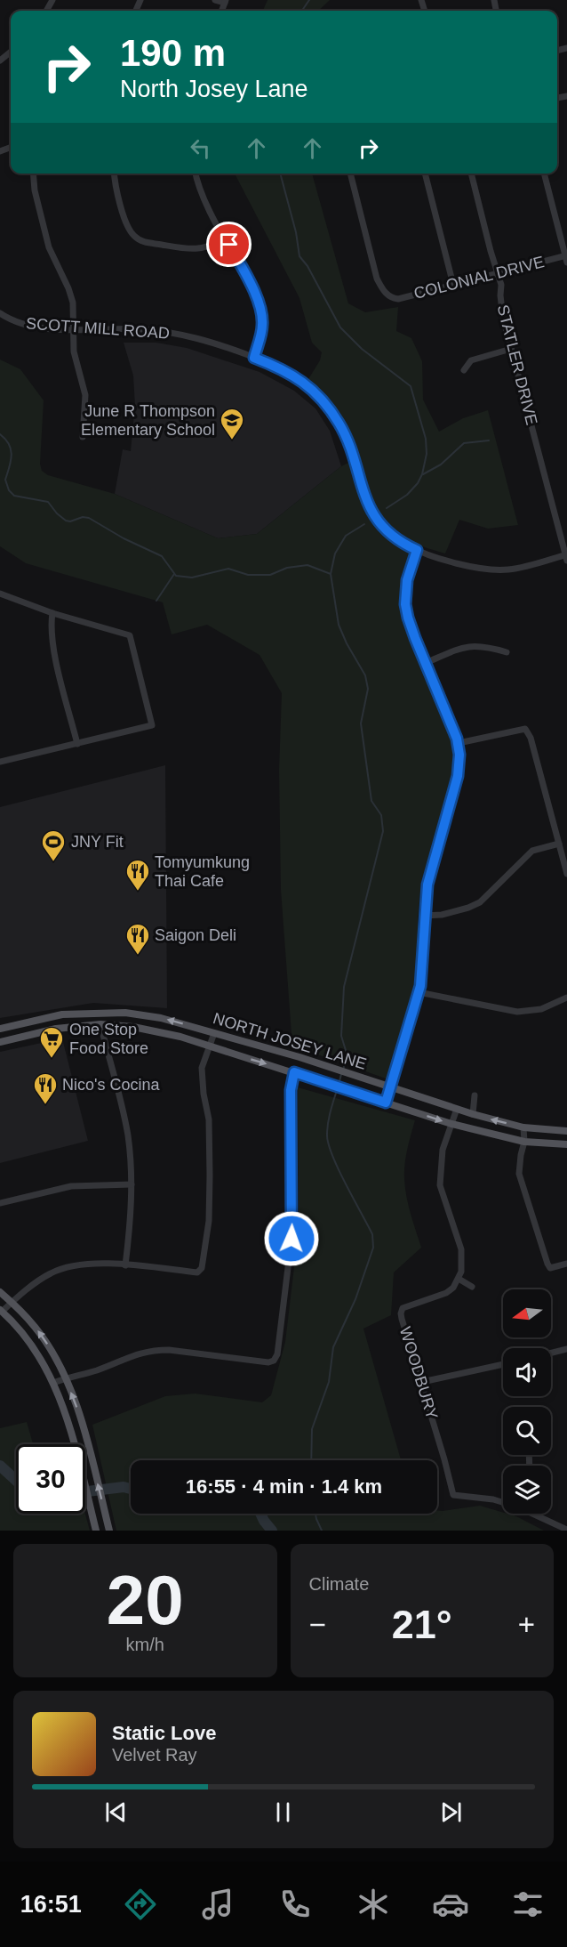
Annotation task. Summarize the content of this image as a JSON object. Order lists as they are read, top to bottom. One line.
{"streets":{"main road":["NORTH JOSEY LANE"],"street":["COLONIAL DRIVE","SCOTT MILL ROAD","STATLER DRIVE","WOODBURY"]},"crossings":[["COLONIAL DRIVE","STATLER DRIVE"],["SCOTT MILL ROAD","STATLER DRIVE"]],"places":{"school or university":["June R Thompson Elementary School"],"sports":["JNY Fit"],"restaurant":["Tomyumkung Thai Cafe","Saigon Deli","Nico's Cocina"],"supermarket":["One Stop Food Store"]},"north":"left","page":{"turn":["190 m","North Josey Lane"],"limit":"30","trip":"16:55 · 4 min · 1.4 km","tile":[["20","km/h"],"Climate"],"heat":["−","21°","+"],"song":["Static Love","Velvet Ray"],"tabs":"16:51"}}
